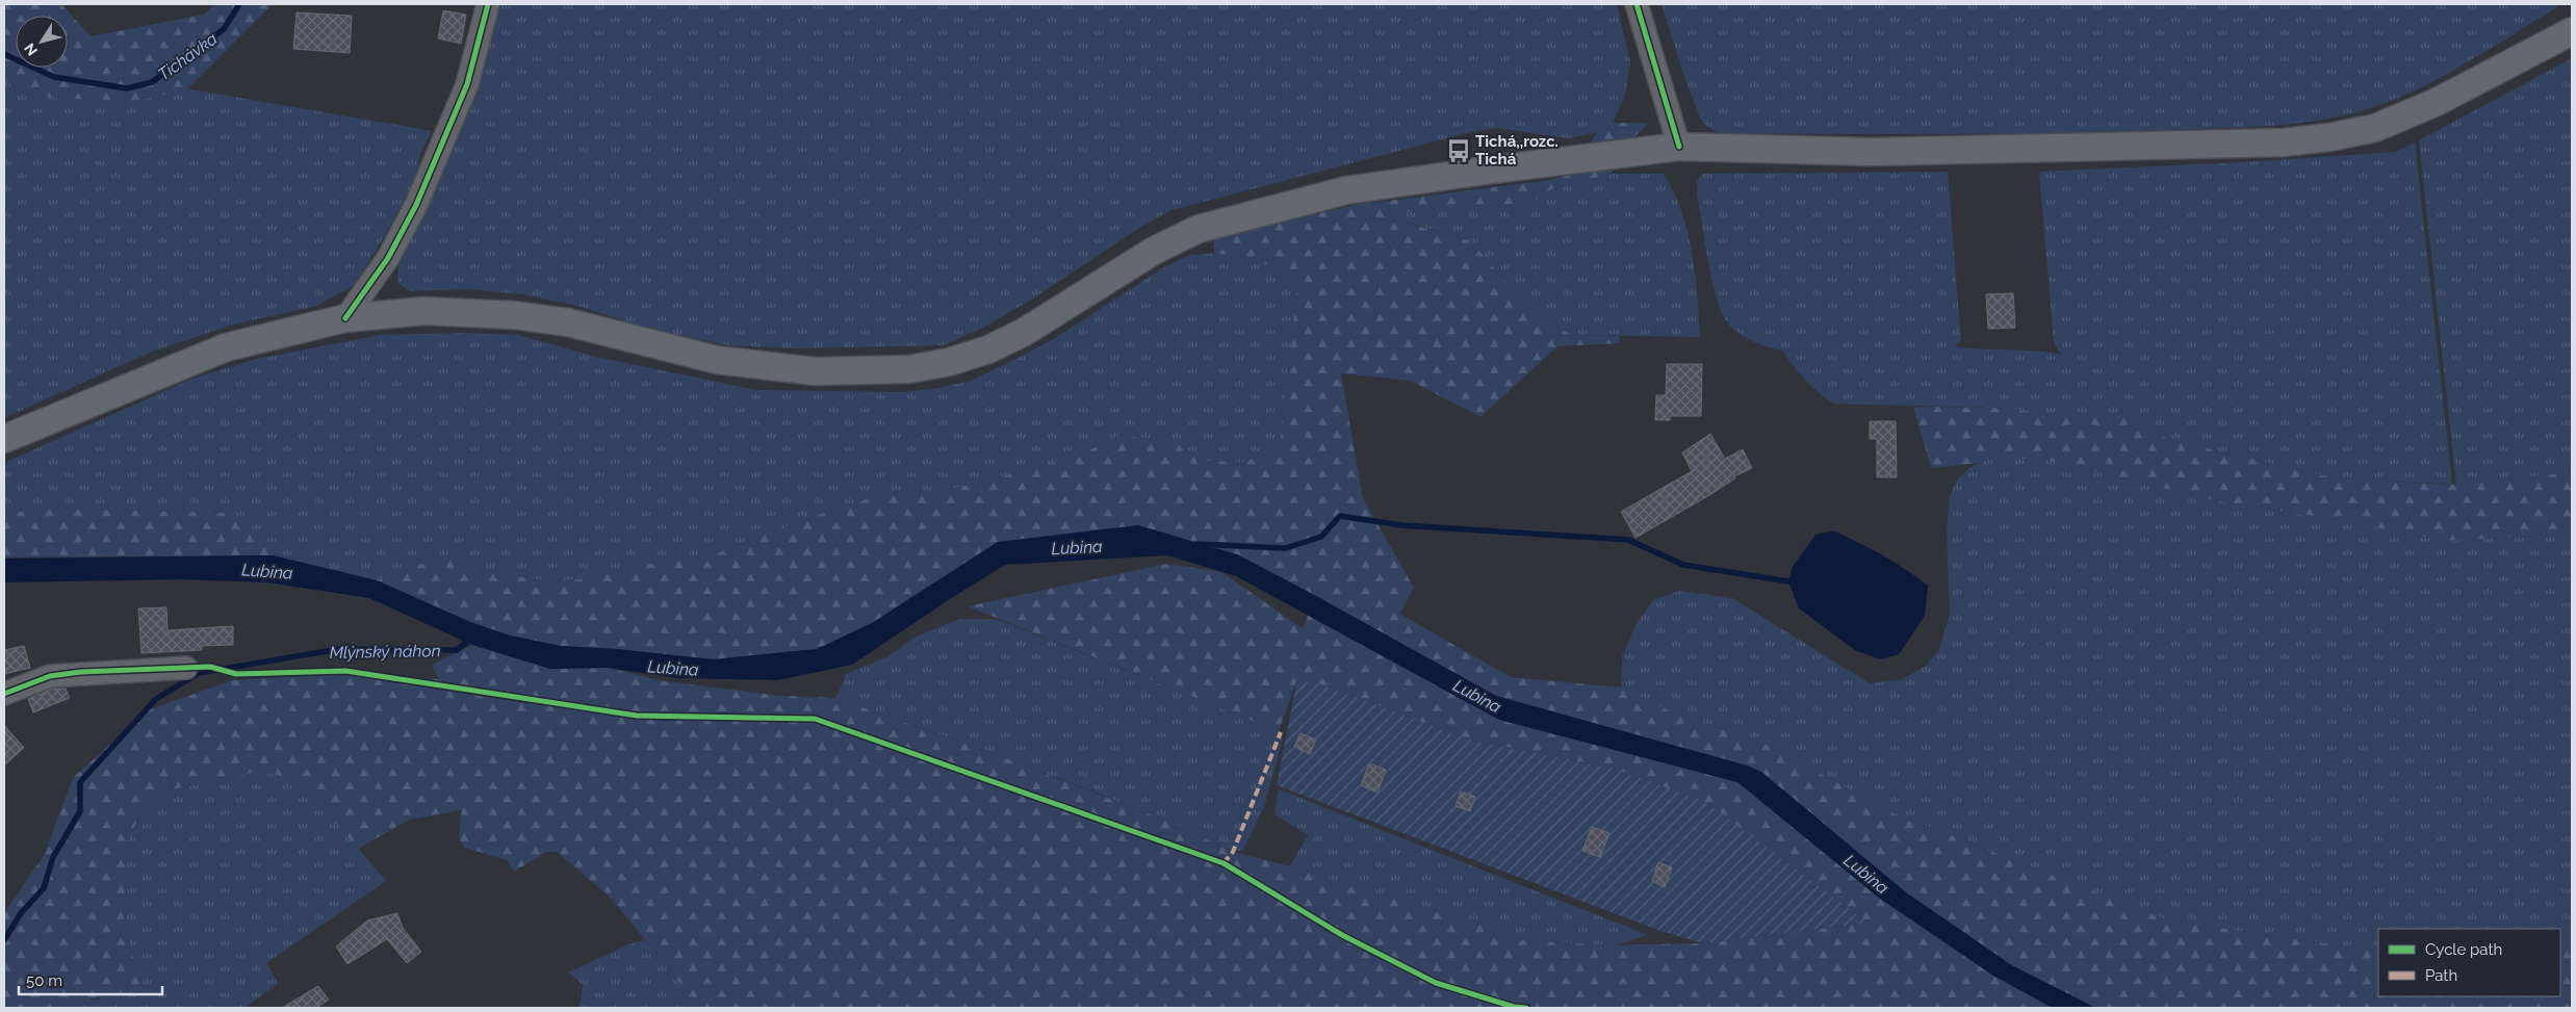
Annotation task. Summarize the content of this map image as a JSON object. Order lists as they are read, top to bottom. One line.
{"water":["Tichávka","Lubina","Mlýnský náhon"],"places":{"bus stop":["Tichá,,rozc. Tichá"]},"legend":["Cycle path","Path"],"scale_bar":"50 m","north":"bottom left"}
